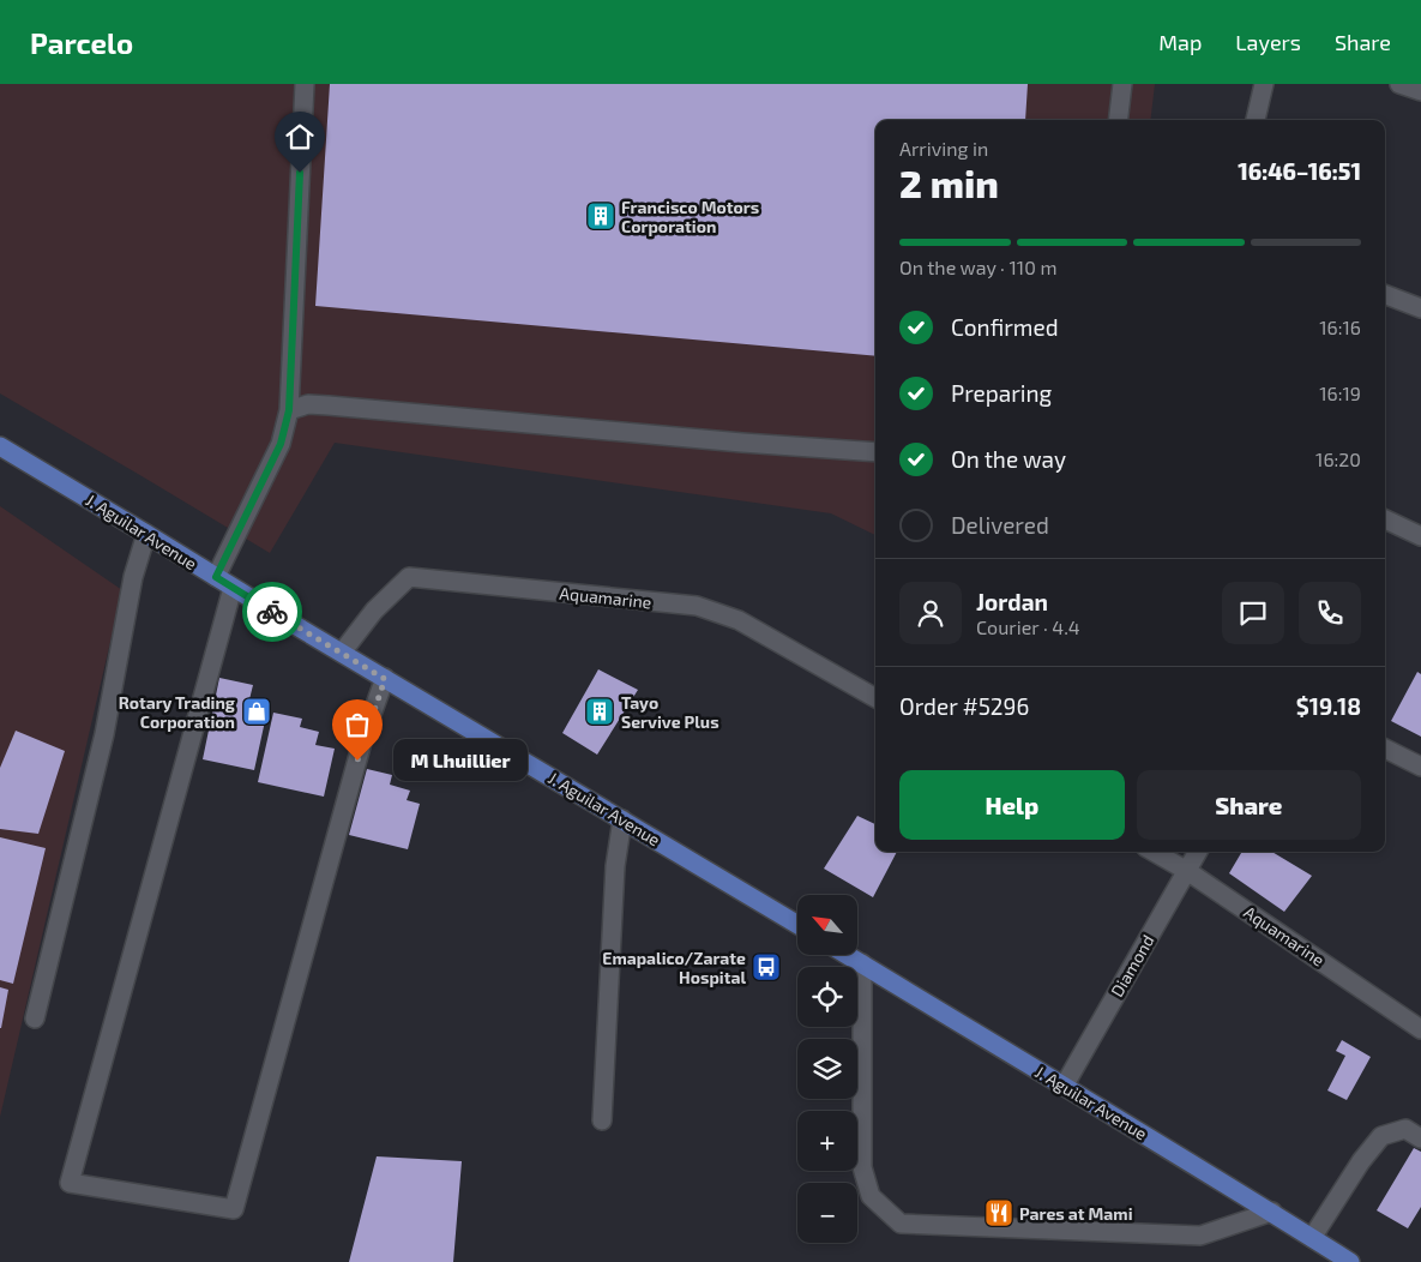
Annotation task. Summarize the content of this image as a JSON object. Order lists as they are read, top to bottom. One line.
{"streets":{"main road":["J. Aguilar Avenue"],"street":["Aquamarine","Diamond"]},"crossings":[["J. Aguilar Avenue","Aquamarine"],["J. Aguilar Avenue","Diamond"],["Aquamarine","Diamond"]],"places":{"building":["Francisco Motors Corporation","Tayo Servive Plus"],"shop":["Rotary Trading Corporation"],"other":["M Lhuillier"],"bus stop":["Emapalico/Zarate Hospital"],"restaurant":["Pares at Mami"]},"north":"top left","page":{"header":"Parcelo","nav":["Map","Layers","Share"],"heading":["2 min","Arriving in","16:46–16:51"],"panel":["Jordan","Courier · 4.4","Order #5296","$19.18"],"bar":"On the way · 110 m","list":[["Confirmed","16:16"],["Preparing","16:19"],["On the way","16:20"],"Delivered"],"bubble":"M Lhuillier","buttons":["Help","Share"],"map_buttons":["+","−"]}}
